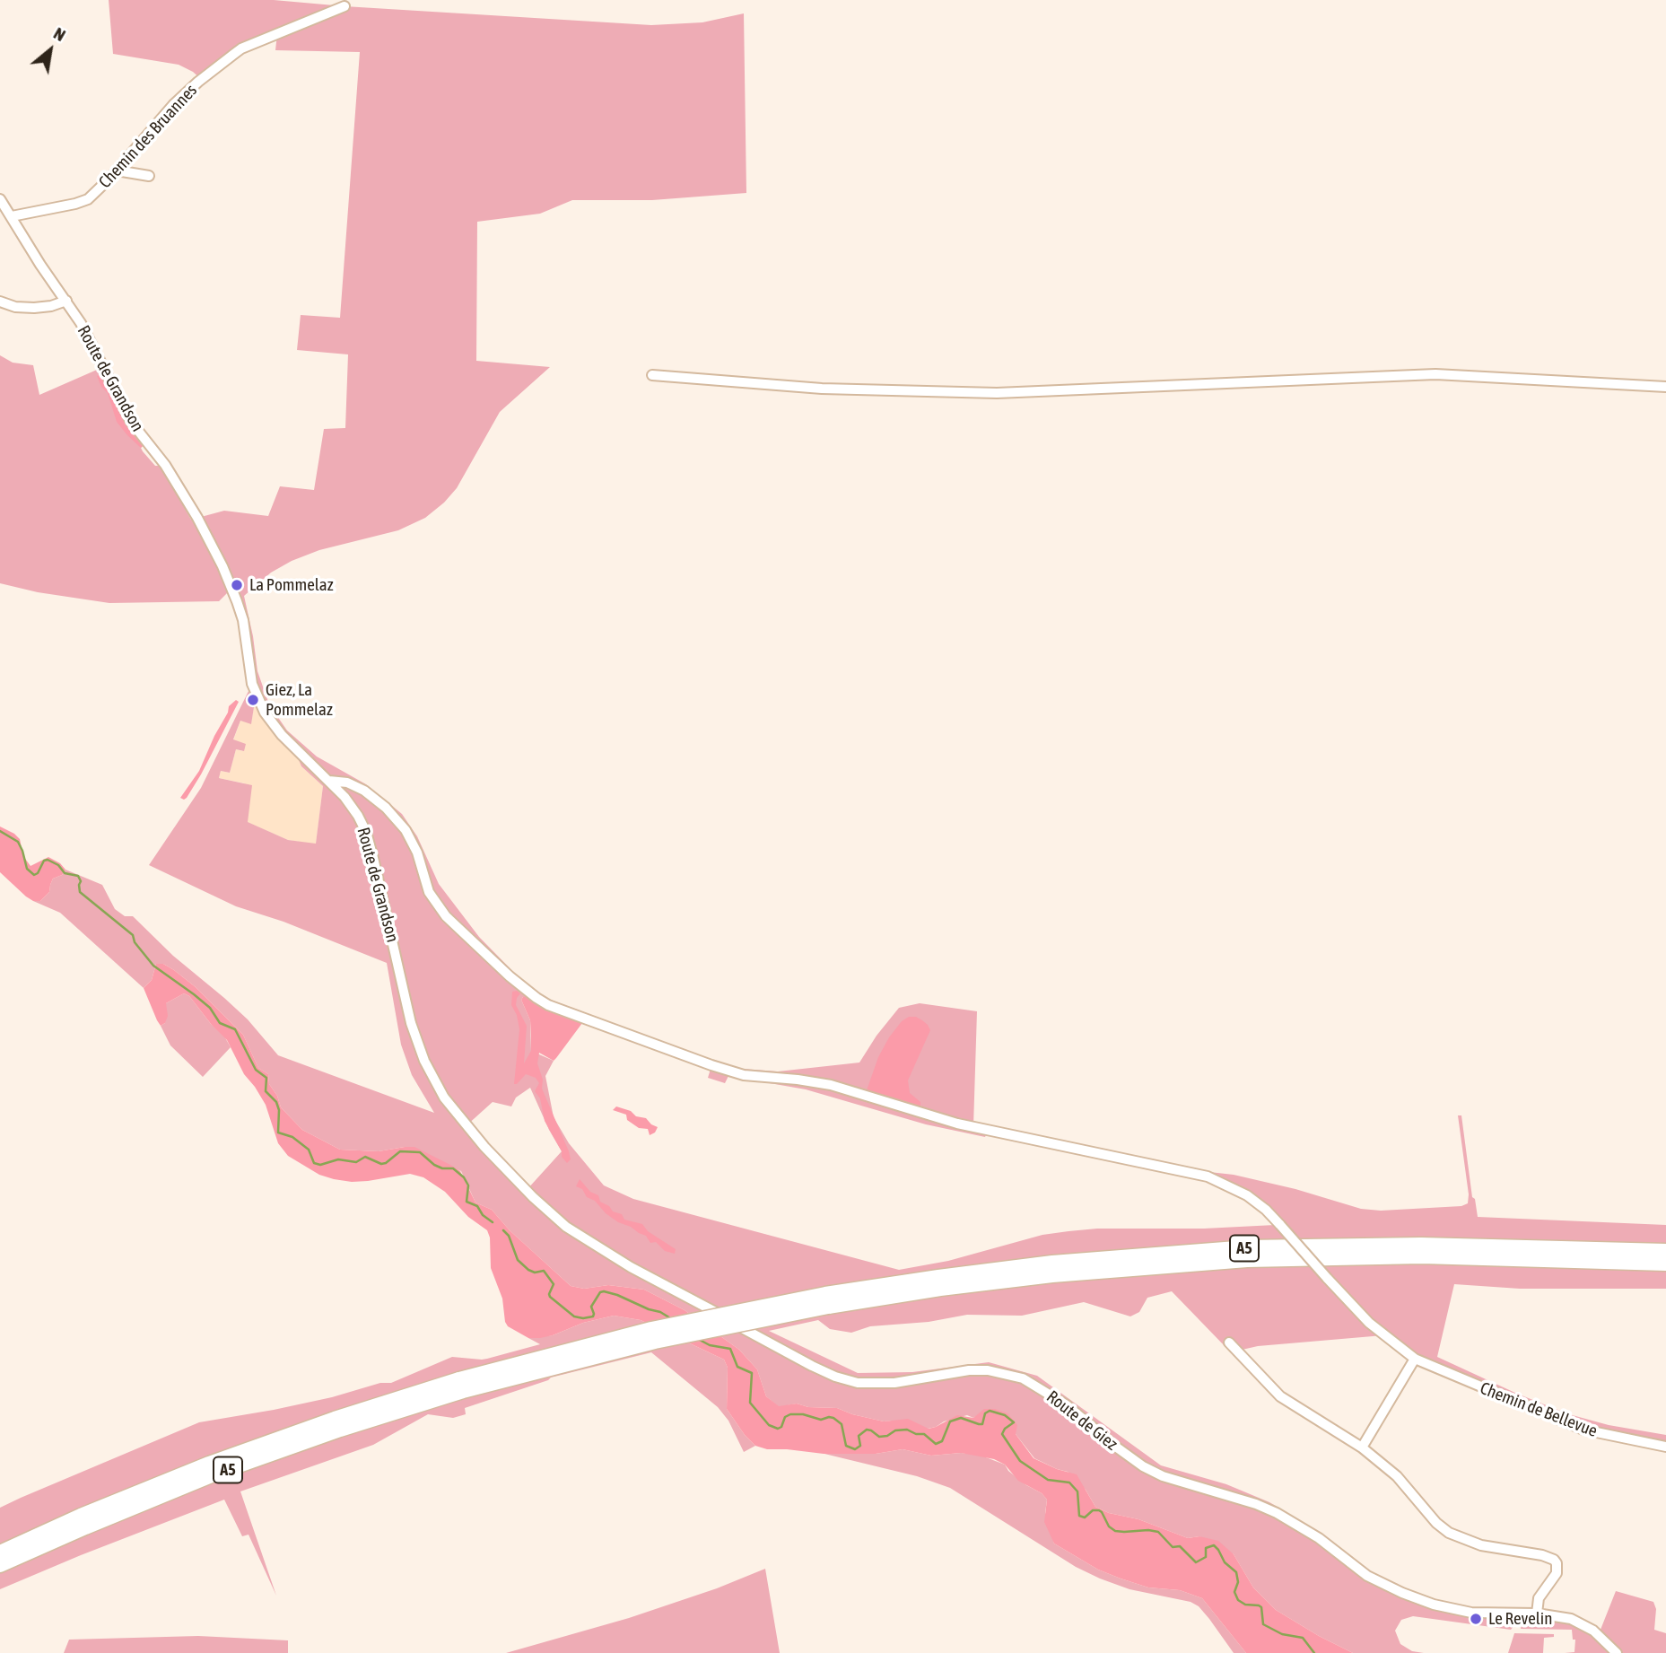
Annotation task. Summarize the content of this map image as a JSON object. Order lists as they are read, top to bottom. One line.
{"streets":{"highway":["A5"],"street":["Chemin des Bruannes","Route de Grandson","Chemin de Bellevue","Route de Giez"]},"crossings":[["Chemin des Bruannes","Route de Grandson"],["Route de Grandson","Chemin de Bellevue"],["Route de Grandson","Route de Giez"]],"places":["La Pommelaz","Giez, La Pommelaz","Le Revelin"],"north":"top right"}
